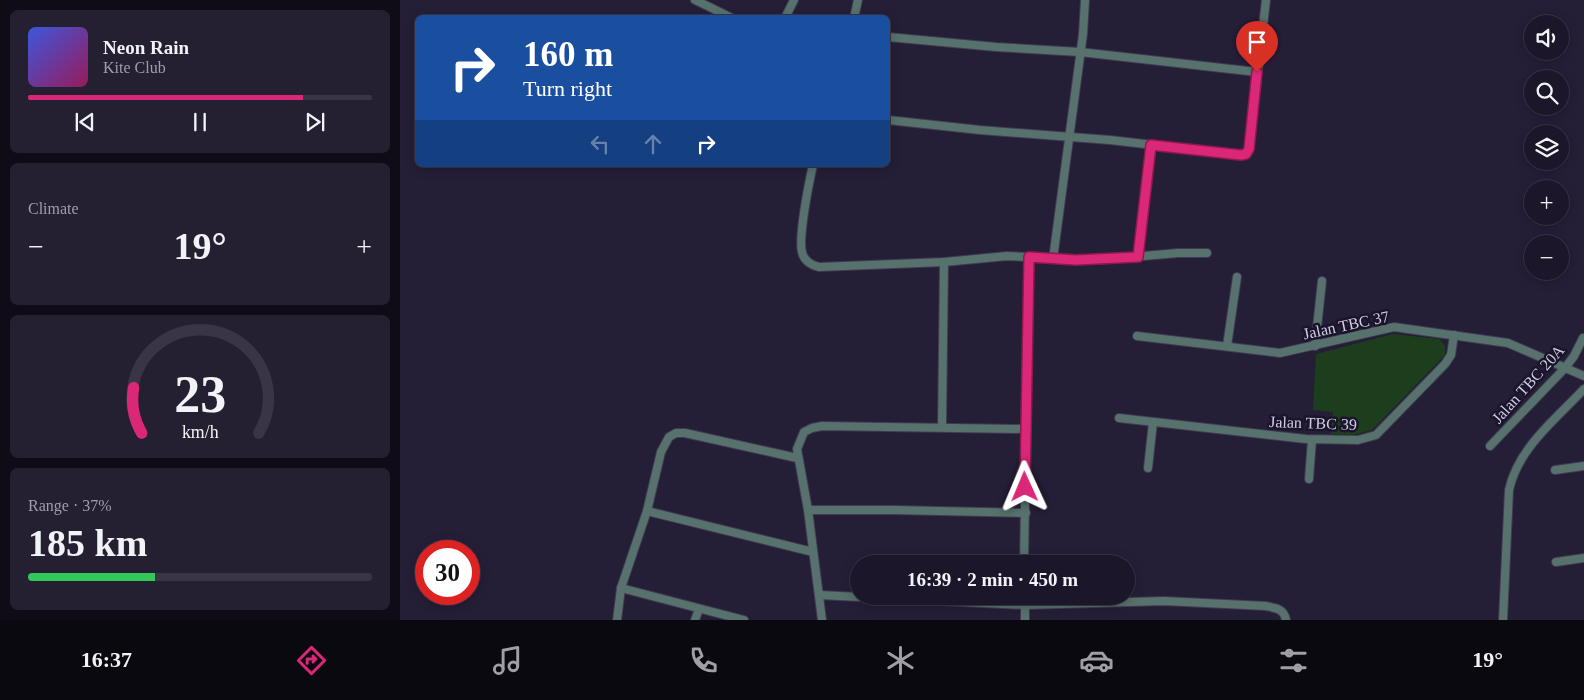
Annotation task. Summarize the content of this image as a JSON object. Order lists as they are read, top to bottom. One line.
{"streets":{"street":["Jalan TBC 37","Jalan TBC 20A","Jalan TBC 39"]},"crossings":[["Jalan TBC 37","Jalan TBC 20A"],["Jalan TBC 37","Jalan TBC 39"]],"page":{"map_buttons":["+","−"],"turn":["160 m","Turn right"],"song":["Neon Rain","Kite Club"],"tile":["Climate",["Range · 37%","185 km"]],"heat":["−","19°","+"],"limit":"30","trip":"16:39 · 2 min · 450 m","tabs":["16:37","19°"],"gauge":["23","km/h"]}}
